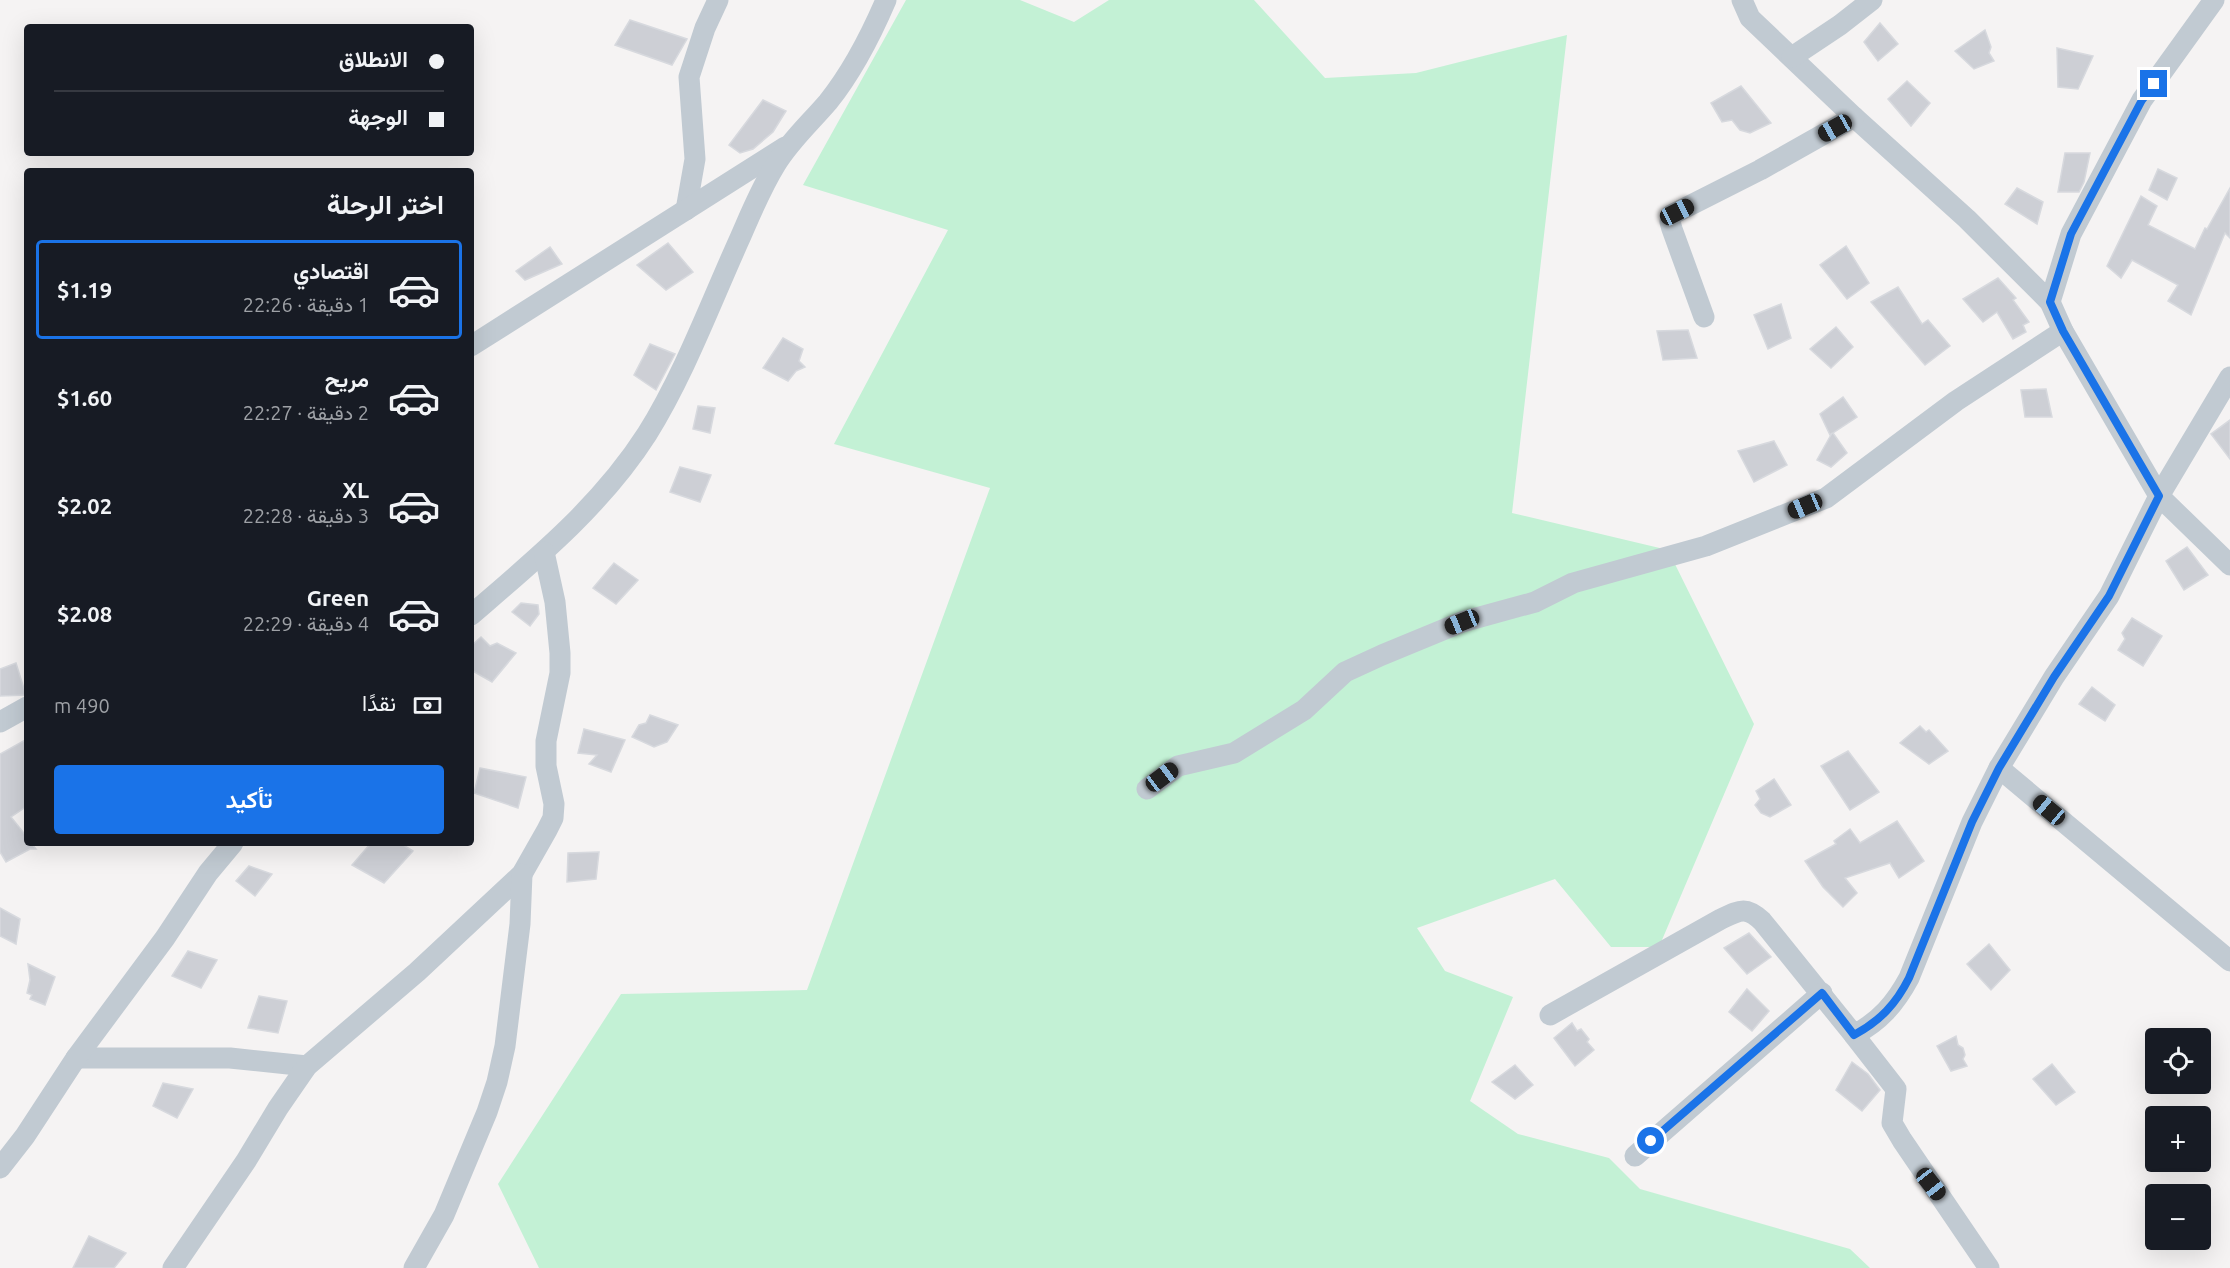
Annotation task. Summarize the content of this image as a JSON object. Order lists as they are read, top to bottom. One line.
{"page":{"banner":["الانطلاق","الوجهة"],"heading":"اختر الرحلة","list":[{"name":"اقتصادي","note":"1 دقيقة · 22:26","value":"$1.19"},{"name":"مريح","note":"2 دقيقة · 22:27","value":"$1.60"},{"name":"XL","note":"3 دقيقة · 22:28","value":"$2.02"},{"name":"Green","note":"4 دقيقة · 22:29","value":"$2.08"}],"pay":["نقدًا","490 m"],"buttons":"تأكيد","map_buttons":["+","−"]}}
